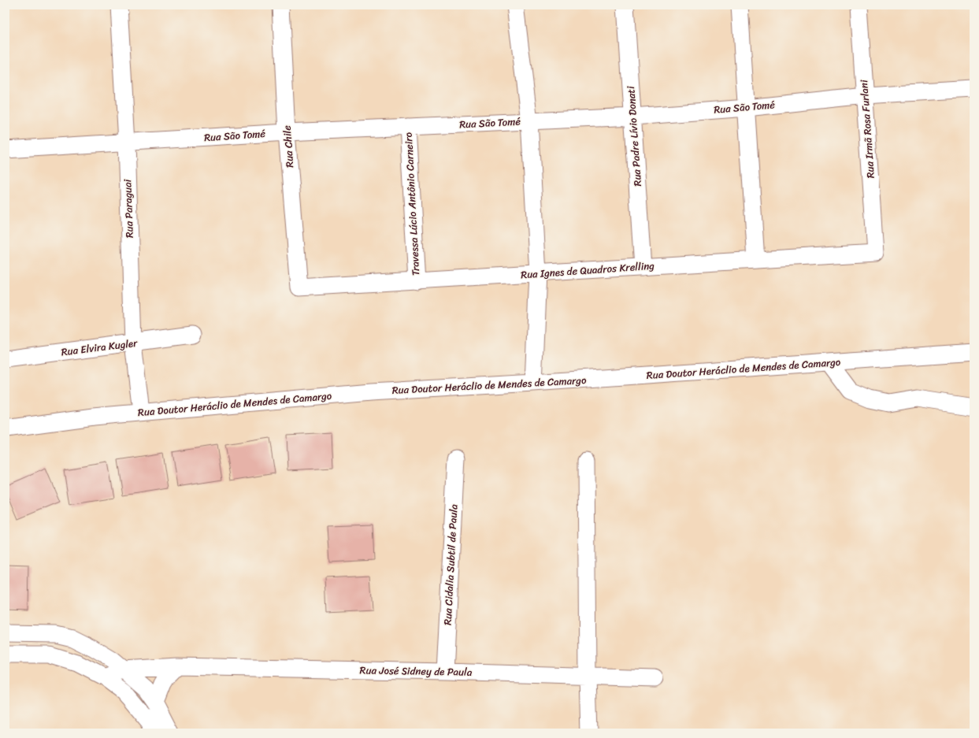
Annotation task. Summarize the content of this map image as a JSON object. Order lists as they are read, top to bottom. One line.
{"streets":{"street":["Rua São Tomé","Rua Irmã Rosa Furlani","Rua Padre Lívio Donati","Rua Chile","Travessa Lúcio Antônio Carneiro","Rua Paraguai","Rua Ignes de Quadros Krelling","Rua Elvira Kugler","Rua Doutor Heráclio de Mendes de Camargo","Rua Cidalia Subtil de Paula","Rua José Sidney de Paula"]},"crossings":[["Rua São Tomé","Rua Irmã Rosa Furlani"],["Rua São Tomé","Rua Padre Lívio Donati"],["Rua São Tomé","Rua Chile"],["Rua São Tomé","Travessa Lúcio Antônio Carneiro"],["Rua São Tomé","Rua Paraguai"],["Rua Irmã Rosa Furlani","Rua Ignes de Quadros Krelling"],["Rua Padre Lívio Donati","Rua Ignes de Quadros Krelling"],["Rua Chile","Rua Ignes de Quadros Krelling"],["Travessa Lúcio Antônio Carneiro","Rua Ignes de Quadros Krelling"],["Rua Paraguai","Rua Elvira Kugler"],["Rua Paraguai","Rua Doutor Heráclio de Mendes de Camargo"],["Rua Cidalia Subtil de Paula","Rua José Sidney de Paula"]]}
